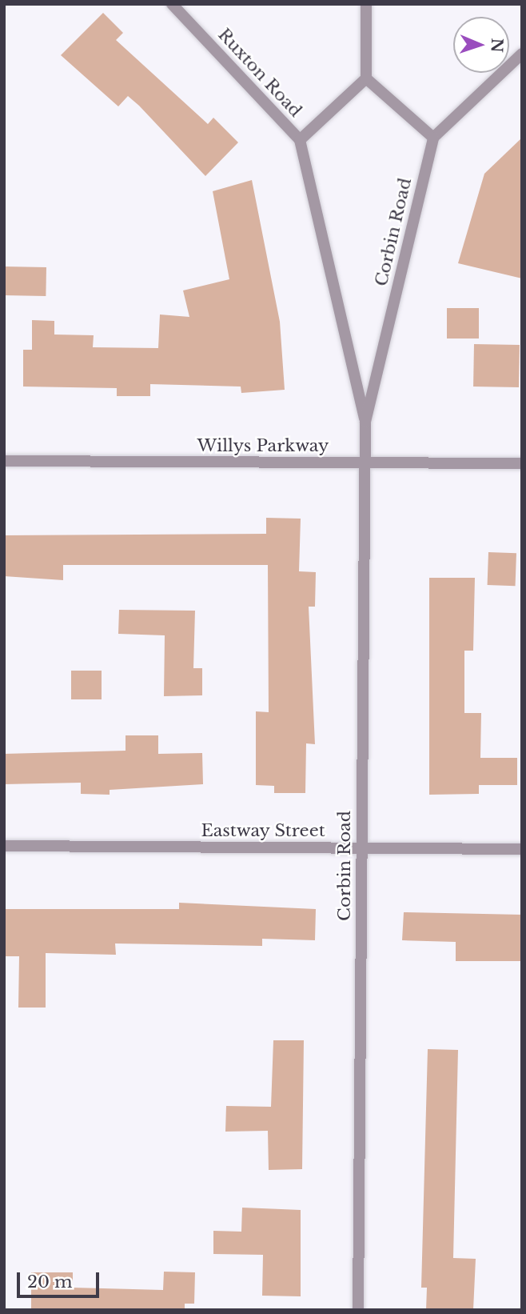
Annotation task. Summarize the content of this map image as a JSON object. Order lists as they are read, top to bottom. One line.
{"streets":{"street":["Ruxton Road","Corbin Road","Willys Parkway","Eastway Street"]},"crossings":[["Ruxton Road","Corbin Road"],["Corbin Road","Willys Parkway"],["Corbin Road","Eastway Street"]],"scale_bar":"20 m","north":"right"}
